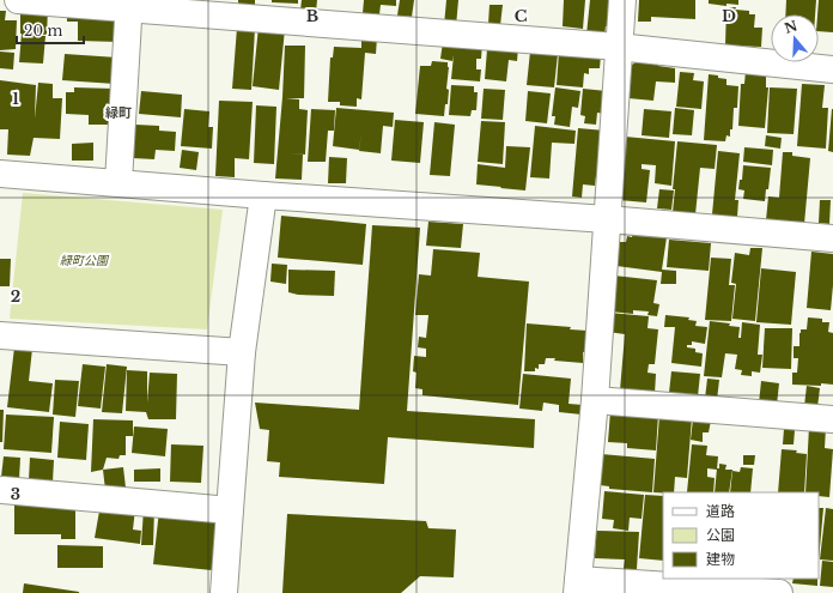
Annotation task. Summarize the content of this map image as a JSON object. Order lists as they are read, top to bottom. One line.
{"districts":["緑町"],"parks":["緑町公園"],"legend":["道路","公園","建物"],"scale_bar":"20 m","north":"top","grid":{"columns":["B","C","D"],"rows":["1","2","3"]}}
